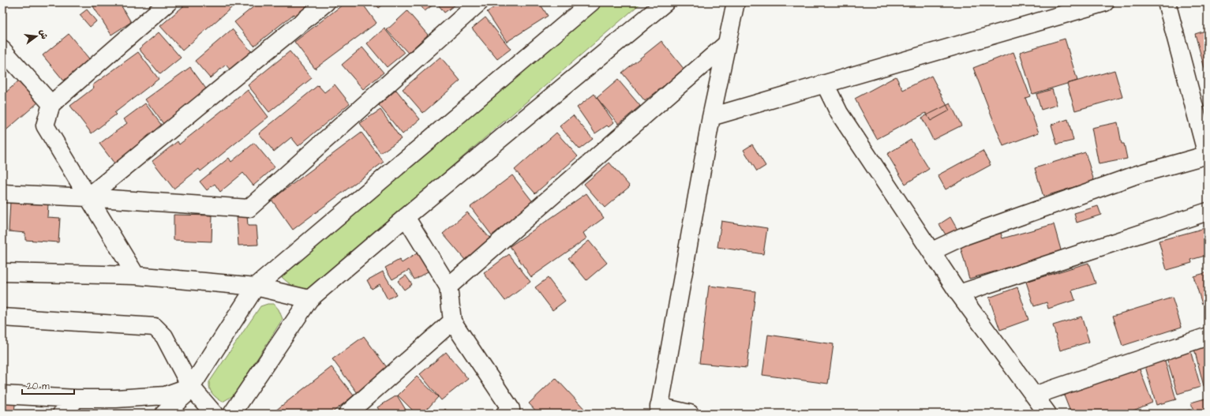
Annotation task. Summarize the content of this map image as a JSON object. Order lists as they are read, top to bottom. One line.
{"scale_bar":"20 m","north":"right"}
